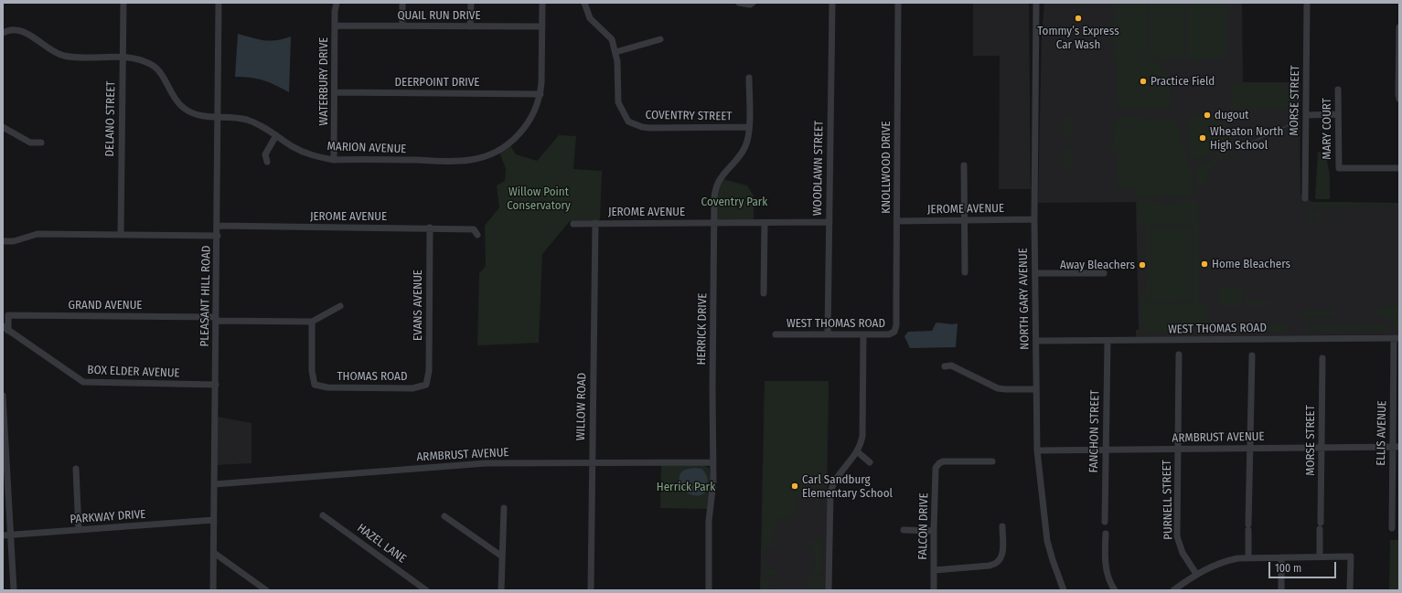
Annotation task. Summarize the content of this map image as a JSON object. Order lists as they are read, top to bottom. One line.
{"streets":{"street":["QUAIL RUN DRIVE","WATERBURY DRIVE","DEERPOINT DRIVE","MORSE STREET","COVENTRY STREET","DELANO STREET","MARY COURT","MARION AVENUE","KNOLLWOOD DRIVE","WOODLAWN STREET","JEROME AVENUE","PLEASANT HILL ROAD","NORTH GARY AVENUE","GRAND AVENUE","EVANS AVENUE","WEST THOMAS ROAD","HERRICK DRIVE","BOX ELDER AVENUE","THOMAS ROAD","WILLOW ROAD","FANCHON STREET","ELLIS AVENUE","ARMBRUST AVENUE","PURNELL STREET","PARKWAY DRIVE","FALCON DRIVE","HAZEL LANE"]},"crossings":[["QUAIL RUN DRIVE","WATERBURY DRIVE"],["QUAIL RUN DRIVE","MARION AVENUE"],["WATERBURY DRIVE","DEERPOINT DRIVE"],["WATERBURY DRIVE","MARION AVENUE"],["DEERPOINT DRIVE","MARION AVENUE"],["MORSE STREET","ARMBRUST AVENUE"],["COVENTRY STREET","HERRICK DRIVE"],["DELANO STREET","MARION AVENUE"],["MARION AVENUE","PLEASANT HILL ROAD"],["KNOLLWOOD DRIVE","JEROME AVENUE"],["KNOLLWOOD DRIVE","WEST THOMAS ROAD"],["WOODLAWN STREET","JEROME AVENUE"],["WOODLAWN STREET","WEST THOMAS ROAD"],["JEROME AVENUE","PLEASANT HILL ROAD"],["JEROME AVENUE","NORTH GARY AVENUE"],["JEROME AVENUE","EVANS AVENUE"],["JEROME AVENUE","HERRICK DRIVE"],["JEROME AVENUE","WILLOW ROAD"],["PLEASANT HILL ROAD","GRAND AVENUE"],["PLEASANT HILL ROAD","BOX ELDER AVENUE"],["PLEASANT HILL ROAD","ARMBRUST AVENUE"],["PLEASANT HILL ROAD","PARKWAY DRIVE"],["NORTH GARY AVENUE","WEST THOMAS ROAD"],["NORTH GARY AVENUE","ARMBRUST AVENUE"],["GRAND AVENUE","BOX ELDER AVENUE"],["GRAND AVENUE","THOMAS ROAD"],["EVANS AVENUE","THOMAS ROAD"],["WEST THOMAS ROAD","FANCHON STREET"],["WEST THOMAS ROAD","ELLIS AVENUE"],["HERRICK DRIVE","ARMBRUST AVENUE"],["WILLOW ROAD","ARMBRUST AVENUE"],["FANCHON STREET","ARMBRUST AVENUE"],["ELLIS AVENUE","ARMBRUST AVENUE"],["ARMBRUST AVENUE","PURNELL STREET"]],"parks":["Willow Point Conservatory","Coventry Park","Herrick Park"],"places":["Tommy’s Express Car Wash","Practice Field","dugout","Wheaton North High School","Home Bleachers","Away Bleachers","Carl Sandburg Elementary School"],"scale_bar":"100 m"}
